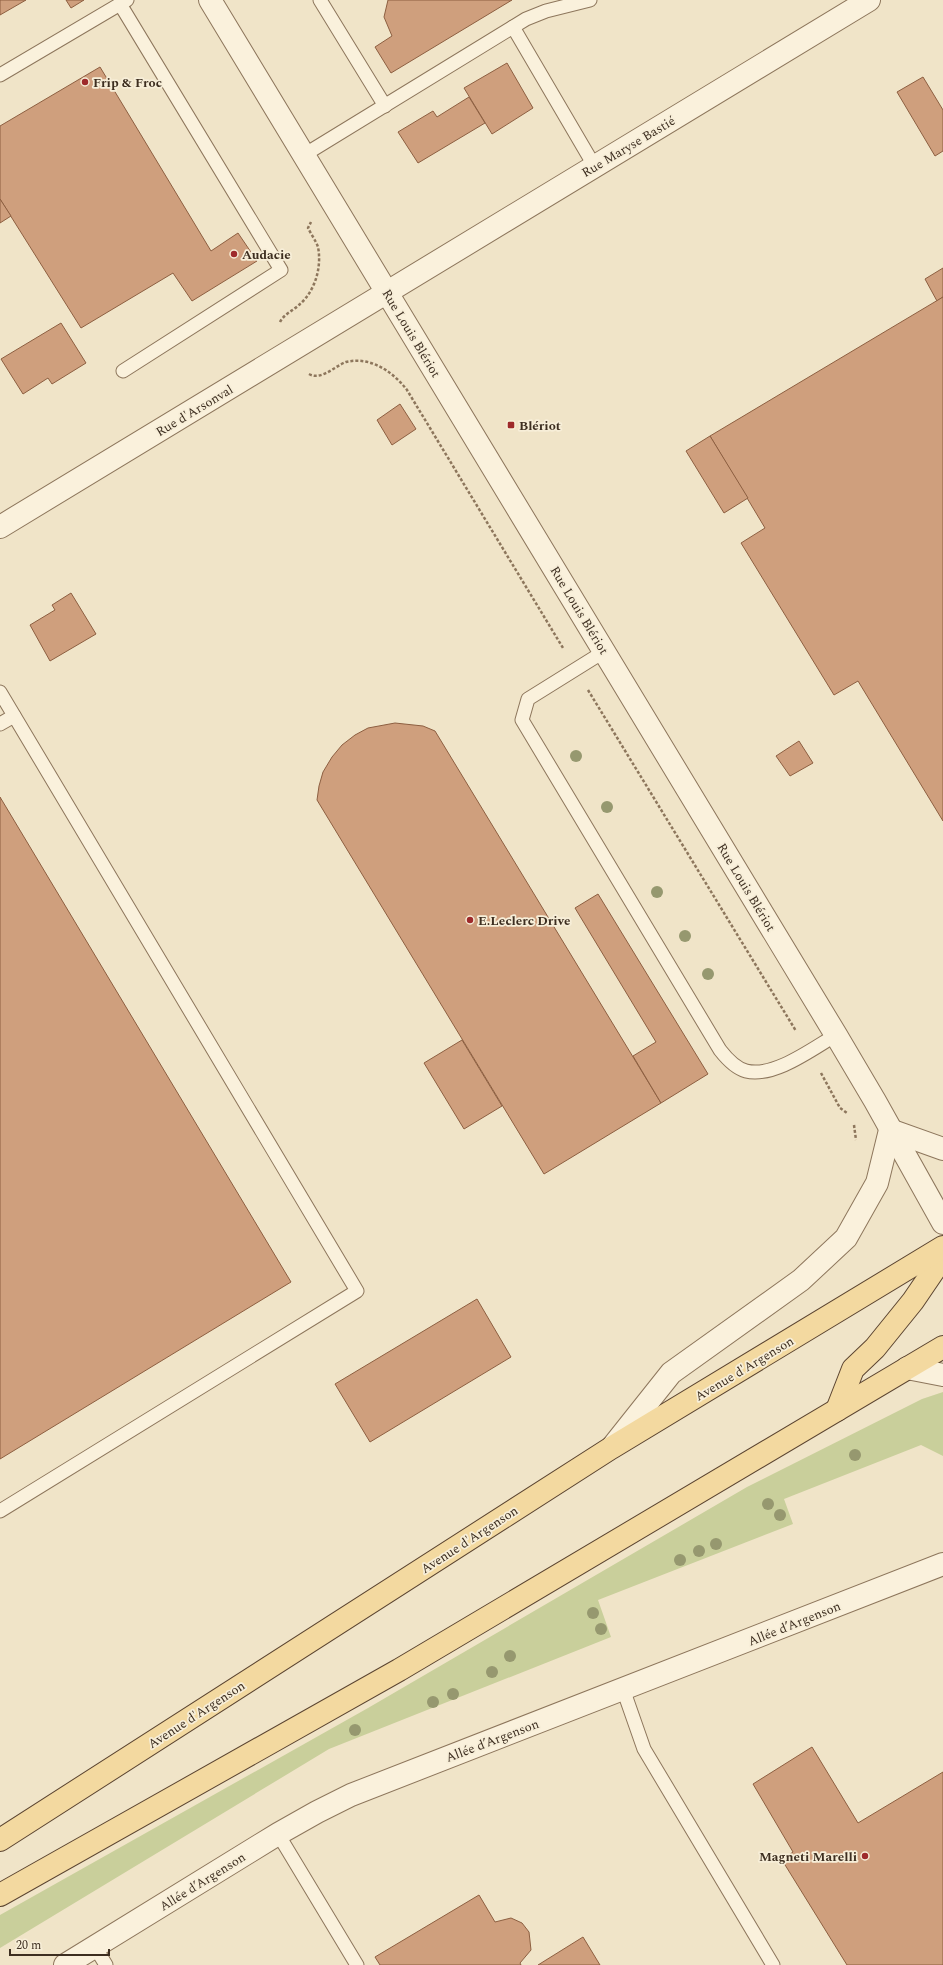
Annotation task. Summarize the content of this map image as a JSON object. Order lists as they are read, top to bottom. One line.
{"streets":{"main road":["Avenue d'Argenson"],"street":["Rue Maryse Bastié","Rue Louis Blériot","Rue d'Arsonval","Allée d’Argenson"]},"crossings":[["Rue Maryse Bastié","Rue Louis Blériot"],["Rue Maryse Bastié","Rue d'Arsonval"],["Rue Louis Blériot","Rue d'Arsonval"]],"places":{"other":["Frip & Froc","Audacie","E.Leclerc Drive","Magneti Marelli"],"transit":["Blériot"]},"scale_bar":"20 m"}
